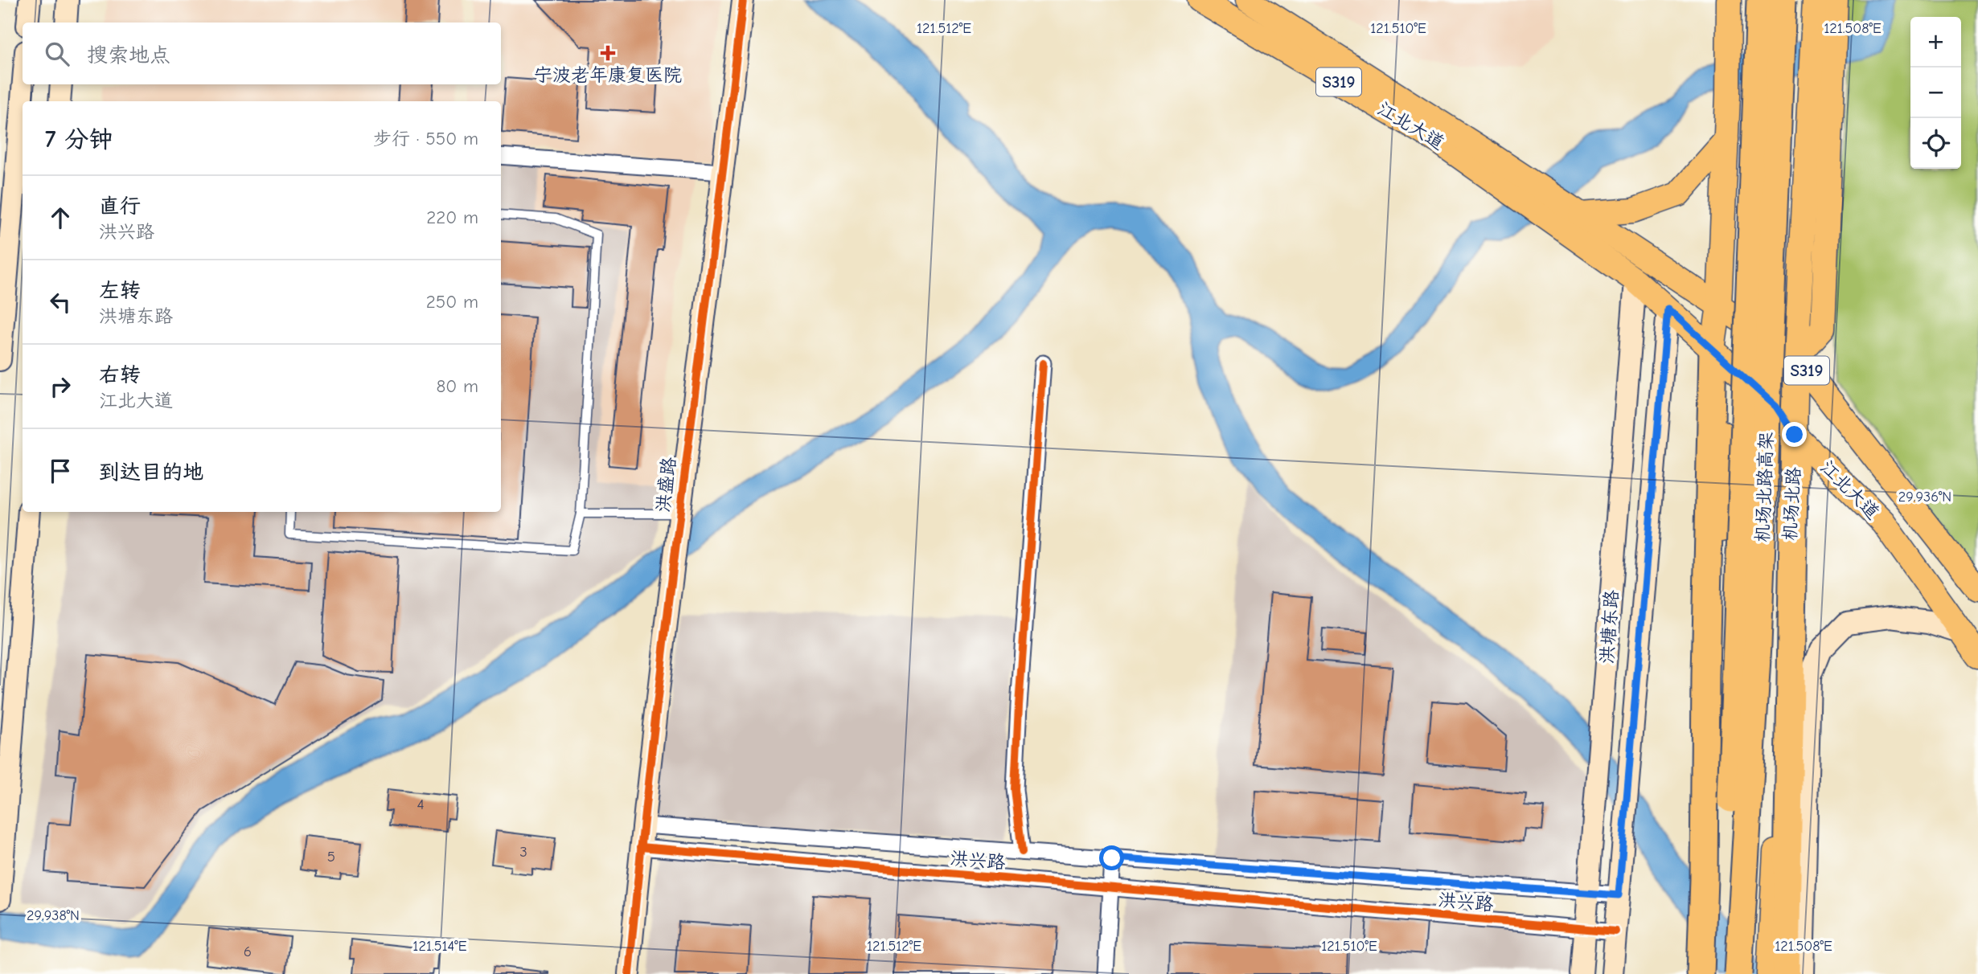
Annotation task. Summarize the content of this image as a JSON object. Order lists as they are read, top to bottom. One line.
{"streets":{"highway":["机场北路高架"],"main road":["S319","江北大道","洪盛路","机场北路","洪塘东路"],"street":["洪兴路"]},"crossings":[["江北大道","机场北路"],["江北大道","洪塘东路"],["洪盛路","洪兴路"],["洪塘东路","洪兴路"]],"places":{"health":["宁波老年康复医院"]},"house_numbers":["4","3","5","6"],"page":{"map_buttons":["+","−"],"search":"搜索地点","heading":["7 分钟","步行 · 550 m"],"list":[["直行","洪兴路","220 m"],["左转","洪塘东路","250 m"],["右转","江北大道","80 m"],"到达目的地"]},"coordinates":["121.512°E","121.510°E","121.508°E","29.936°N","29.938°N","121.514°E"]}
